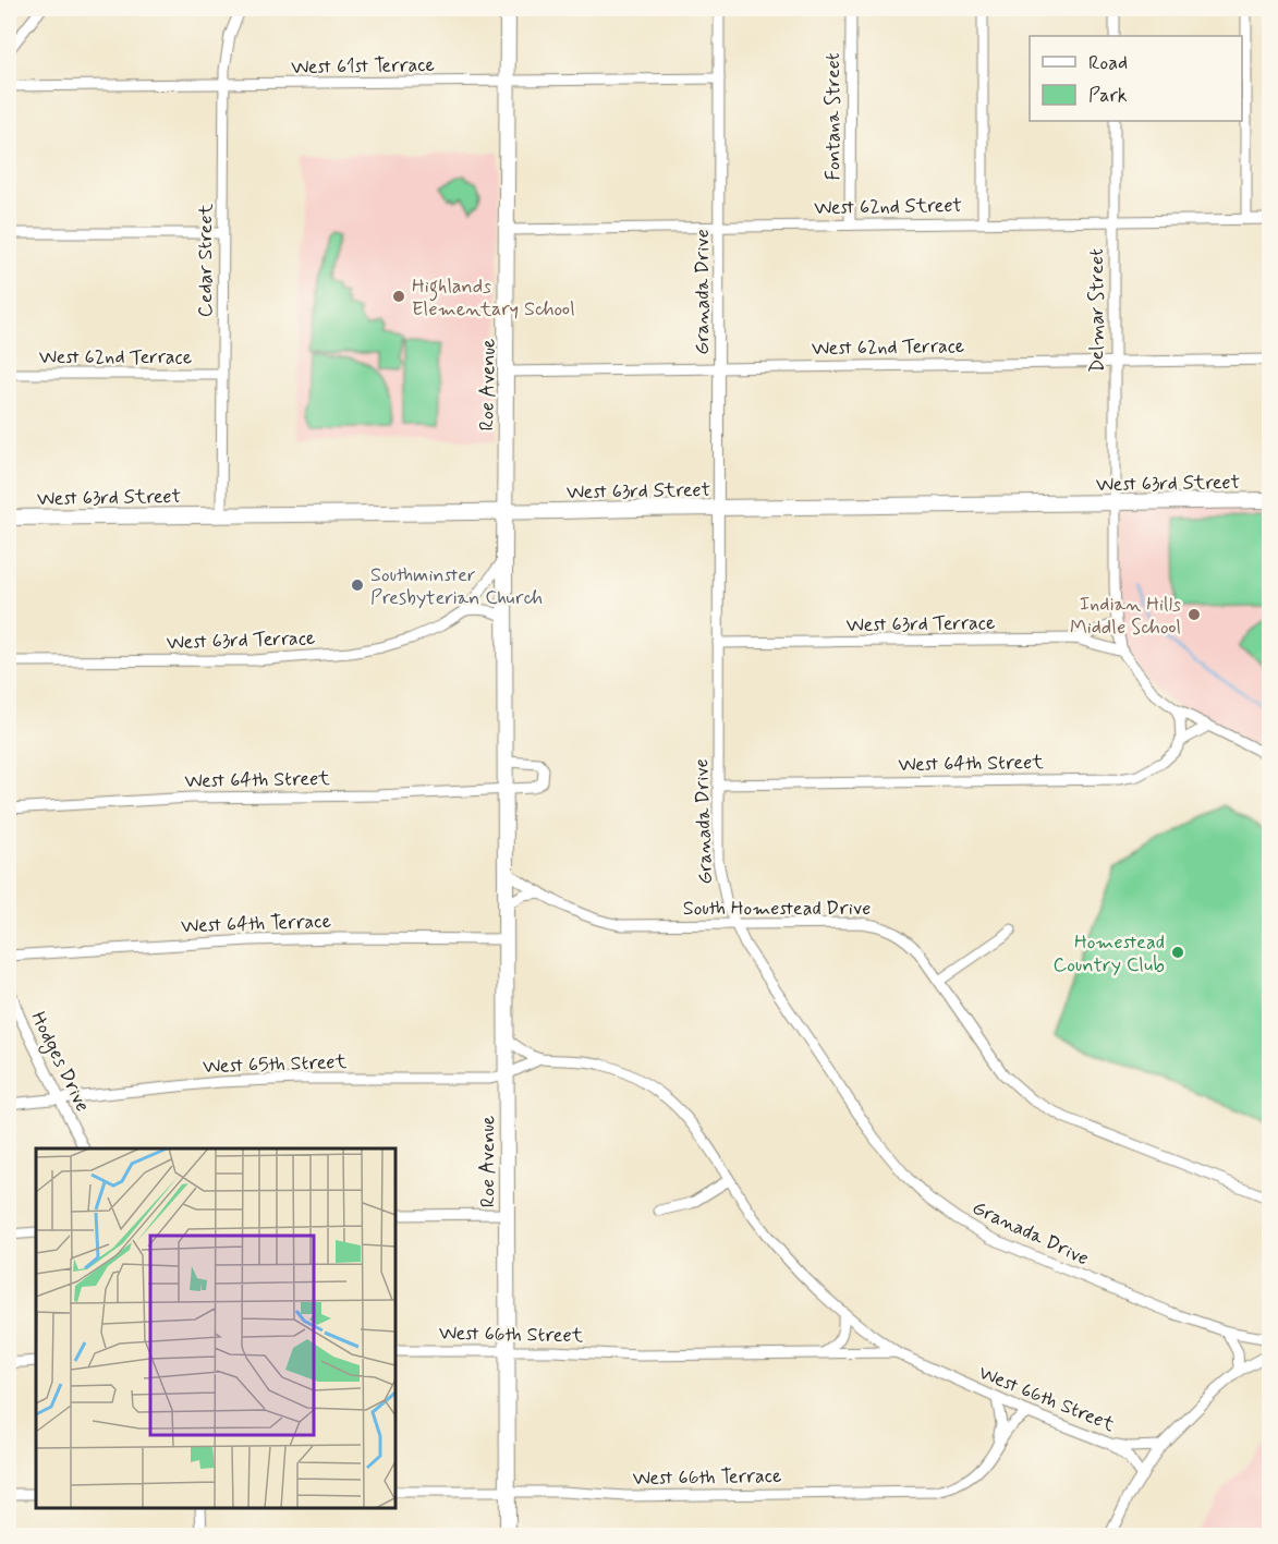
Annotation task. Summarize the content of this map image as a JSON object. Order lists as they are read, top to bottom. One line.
{"streets":{"main road":["Roe Avenue","West 63rd Street"],"street":["West 61st Terrace","Fontana Street","West 62nd Street","Cedar Street","Granada Drive","Delmar Street","West 62nd Terrace","West 63rd Terrace","West 64th Street","South Homestead Drive","West 64th Terrace","Hodges Drive","West 65th Street","West 66th Street","West 66th Terrace"]},"crossings":[["West 61st Terrace","Cedar Street"],["West 61st Terrace","Granada Drive"],["West 61st Terrace","Roe Avenue"],["Fontana Street","West 62nd Street"],["West 62nd Street","Granada Drive"],["West 62nd Street","Delmar Street"],["West 62nd Street","Roe Avenue"],["Cedar Street","West 62nd Terrace"],["Cedar Street","West 63rd Street"],["Granada Drive","West 62nd Terrace"],["Granada Drive","West 63rd Street"],["Granada Drive","West 63rd Terrace"],["Granada Drive","West 64th Street"],["Granada Drive","South Homestead Drive"],["Delmar Street","West 62nd Terrace"],["Delmar Street","West 63rd Street"],["Delmar Street","West 63rd Terrace"],["West 62nd Terrace","Roe Avenue"],["Roe Avenue","West 63rd Street"],["Roe Avenue","West 63rd Terrace"],["Roe Avenue","West 64th Street"],["Roe Avenue","South Homestead Drive"],["Roe Avenue","West 64th Terrace"],["Roe Avenue","West 65th Street"],["Roe Avenue","West 66th Street"],["Roe Avenue","West 66th Terrace"],["Hodges Drive","West 65th Street"],["West 65th Street","West 66th Street"],["West 66th Street","West 66th Terrace"]],"places":["Highlands Elementary School","Southminster Presbyterian Church","Indian Hills Middle School","Homestead Country Club"],"legend":["Road","Park"]}
